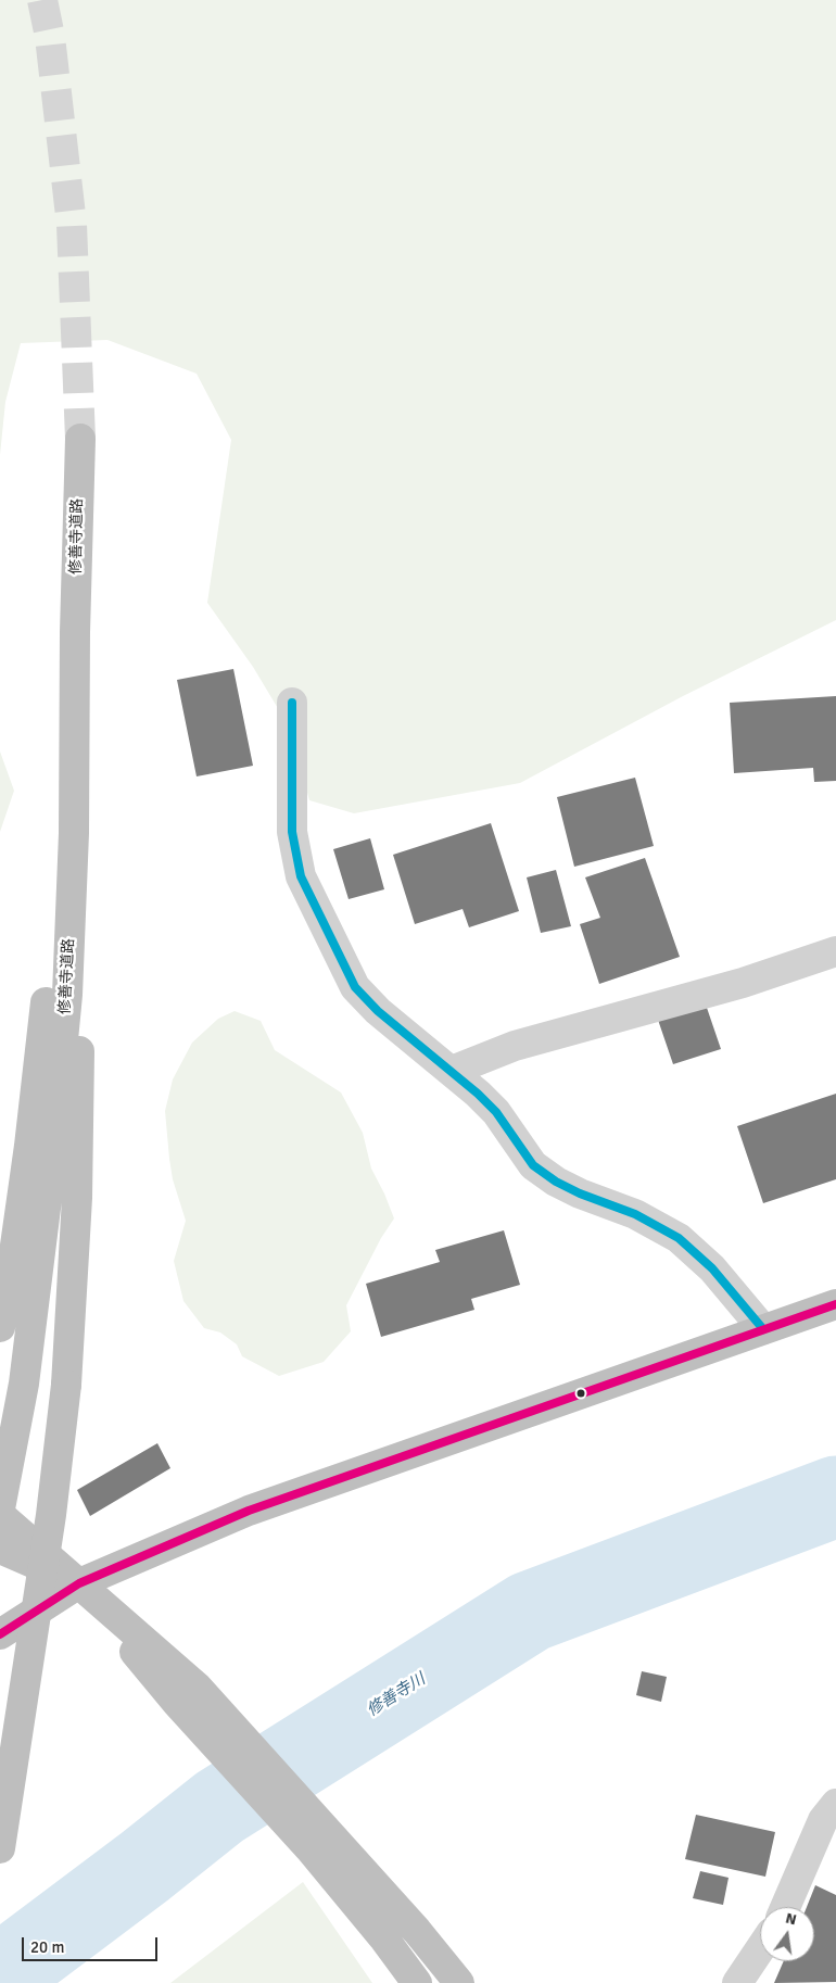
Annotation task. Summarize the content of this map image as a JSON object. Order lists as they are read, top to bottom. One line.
{"streets":{"highway":["修善寺道路"]},"water":["修善寺川"],"scale_bar":"20 m","north":"top"}
